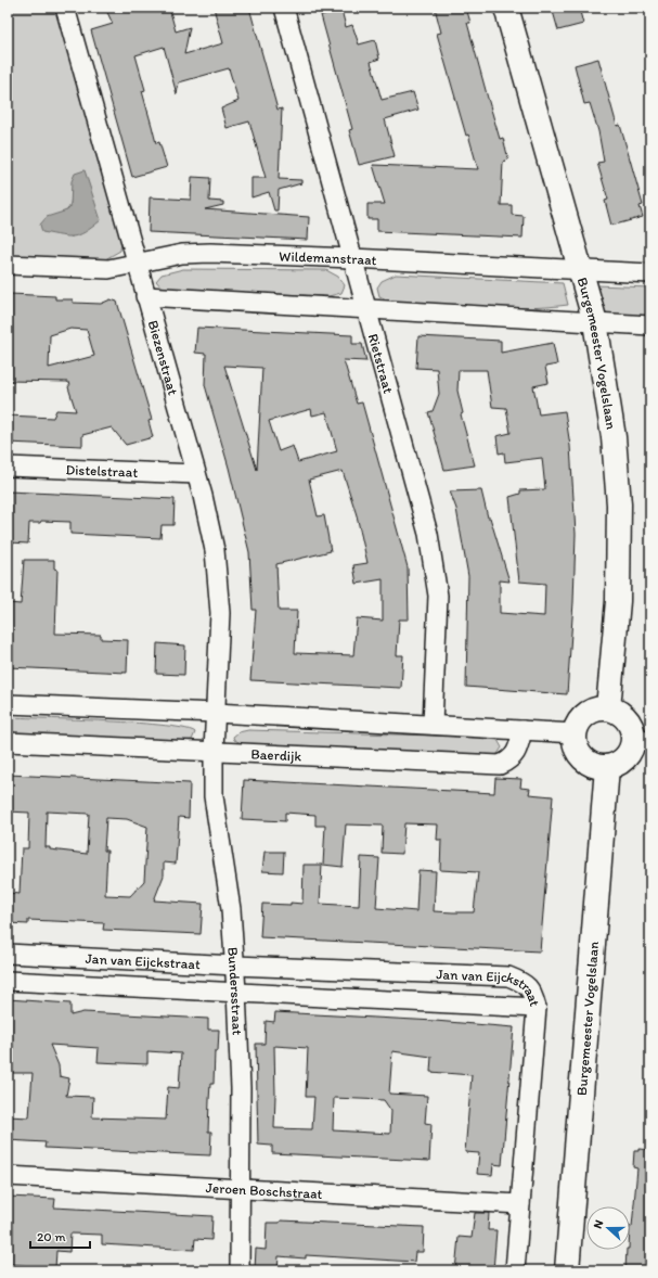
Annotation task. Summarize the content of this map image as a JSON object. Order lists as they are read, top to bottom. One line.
{"streets":{"street":["Wildemanstraat","Burgemeester Vogelslaan","Biezenstraat","Rietstraat","Distelstraat","Baerdijk","Jan van Eijckstraat","Bundersstraat","Jeroen Boschstraat"]},"crossings":[["Wildemanstraat","Burgemeester Vogelslaan"],["Wildemanstraat","Biezenstraat"],["Wildemanstraat","Rietstraat"],["Biezenstraat","Distelstraat"],["Biezenstraat","Bundersstraat"],["Baerdijk","Bundersstraat"],["Jan van Eijckstraat","Bundersstraat"],["Bundersstraat","Jeroen Boschstraat"]],"scale_bar":"20 m","north":"left"}
